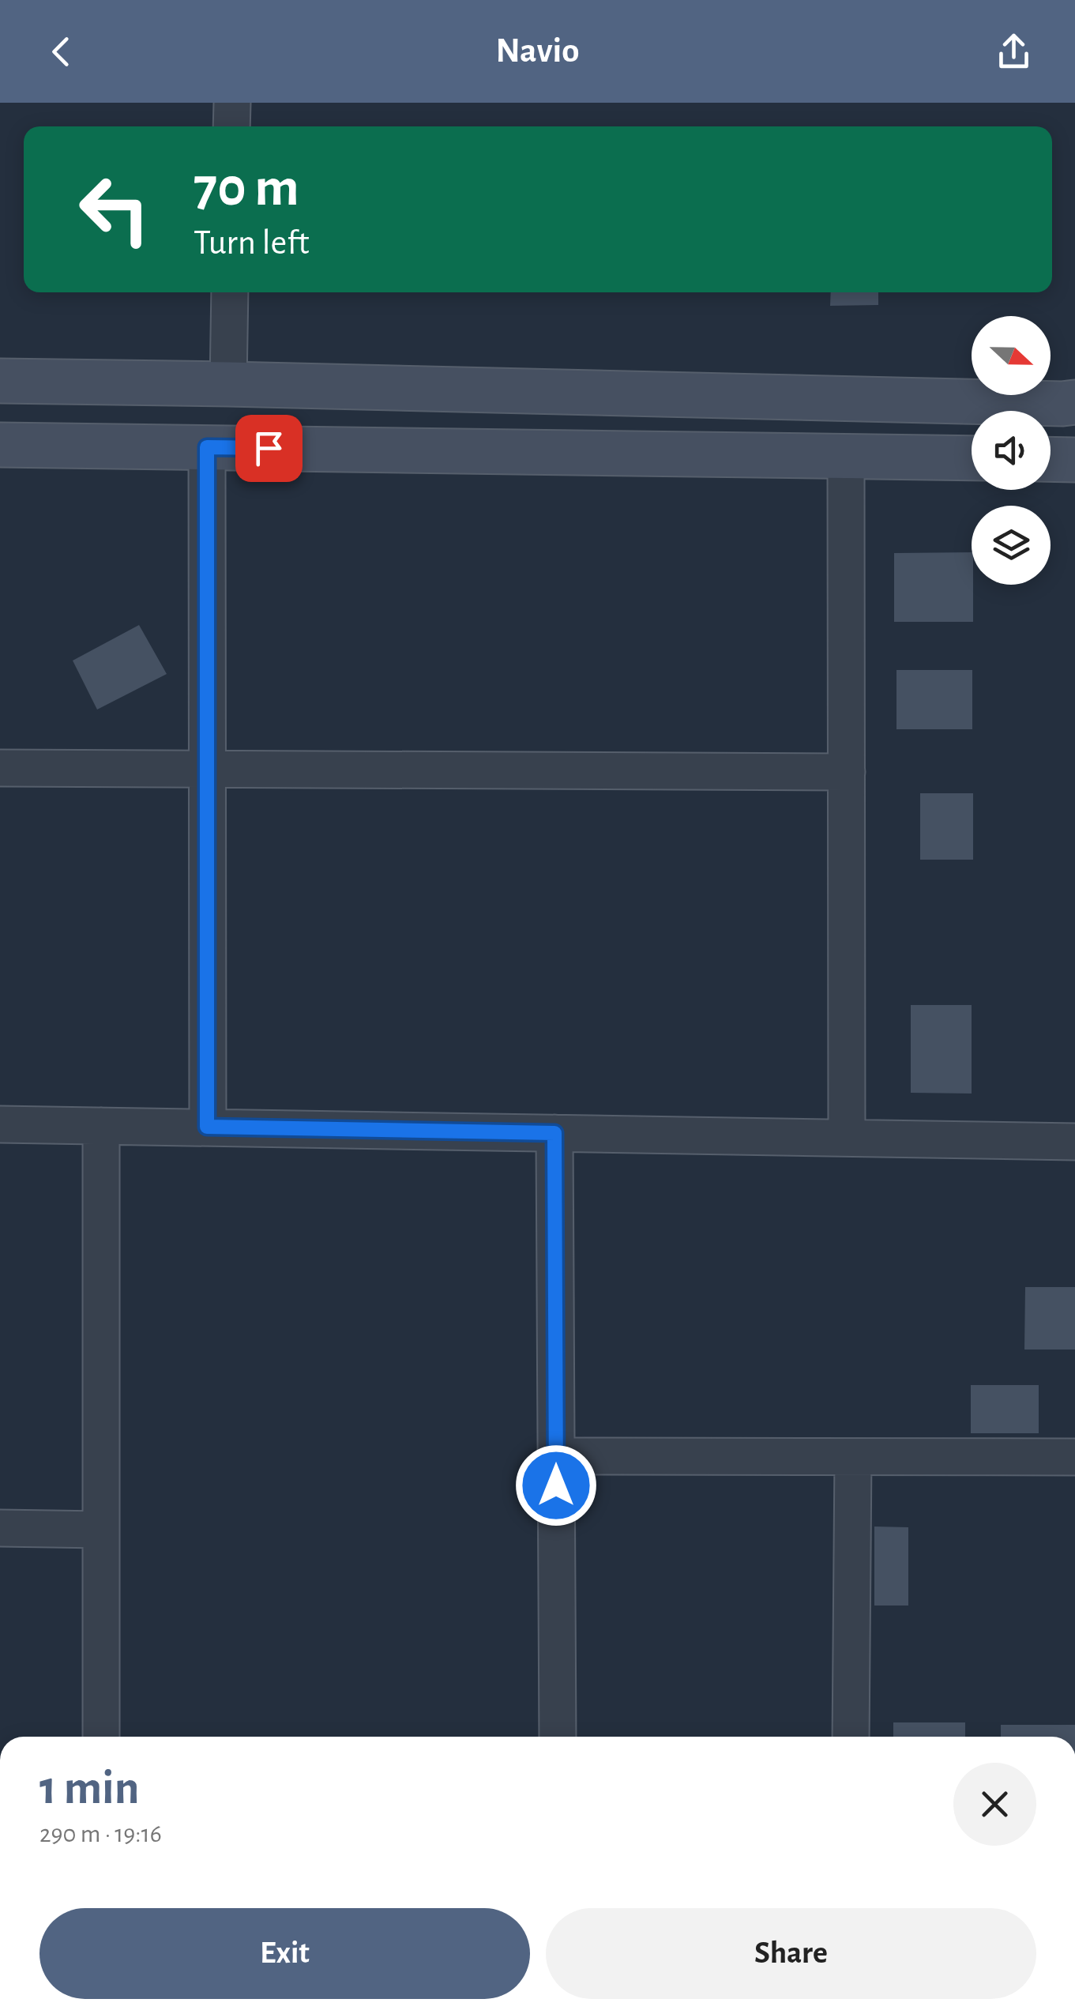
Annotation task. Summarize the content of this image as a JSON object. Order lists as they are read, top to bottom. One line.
{"north":"right","page":{"header":"Navio","turn":["70 m","Turn left"],"heading":["1 min","290 m · 19:16"],"buttons":["Exit","Share"]}}
